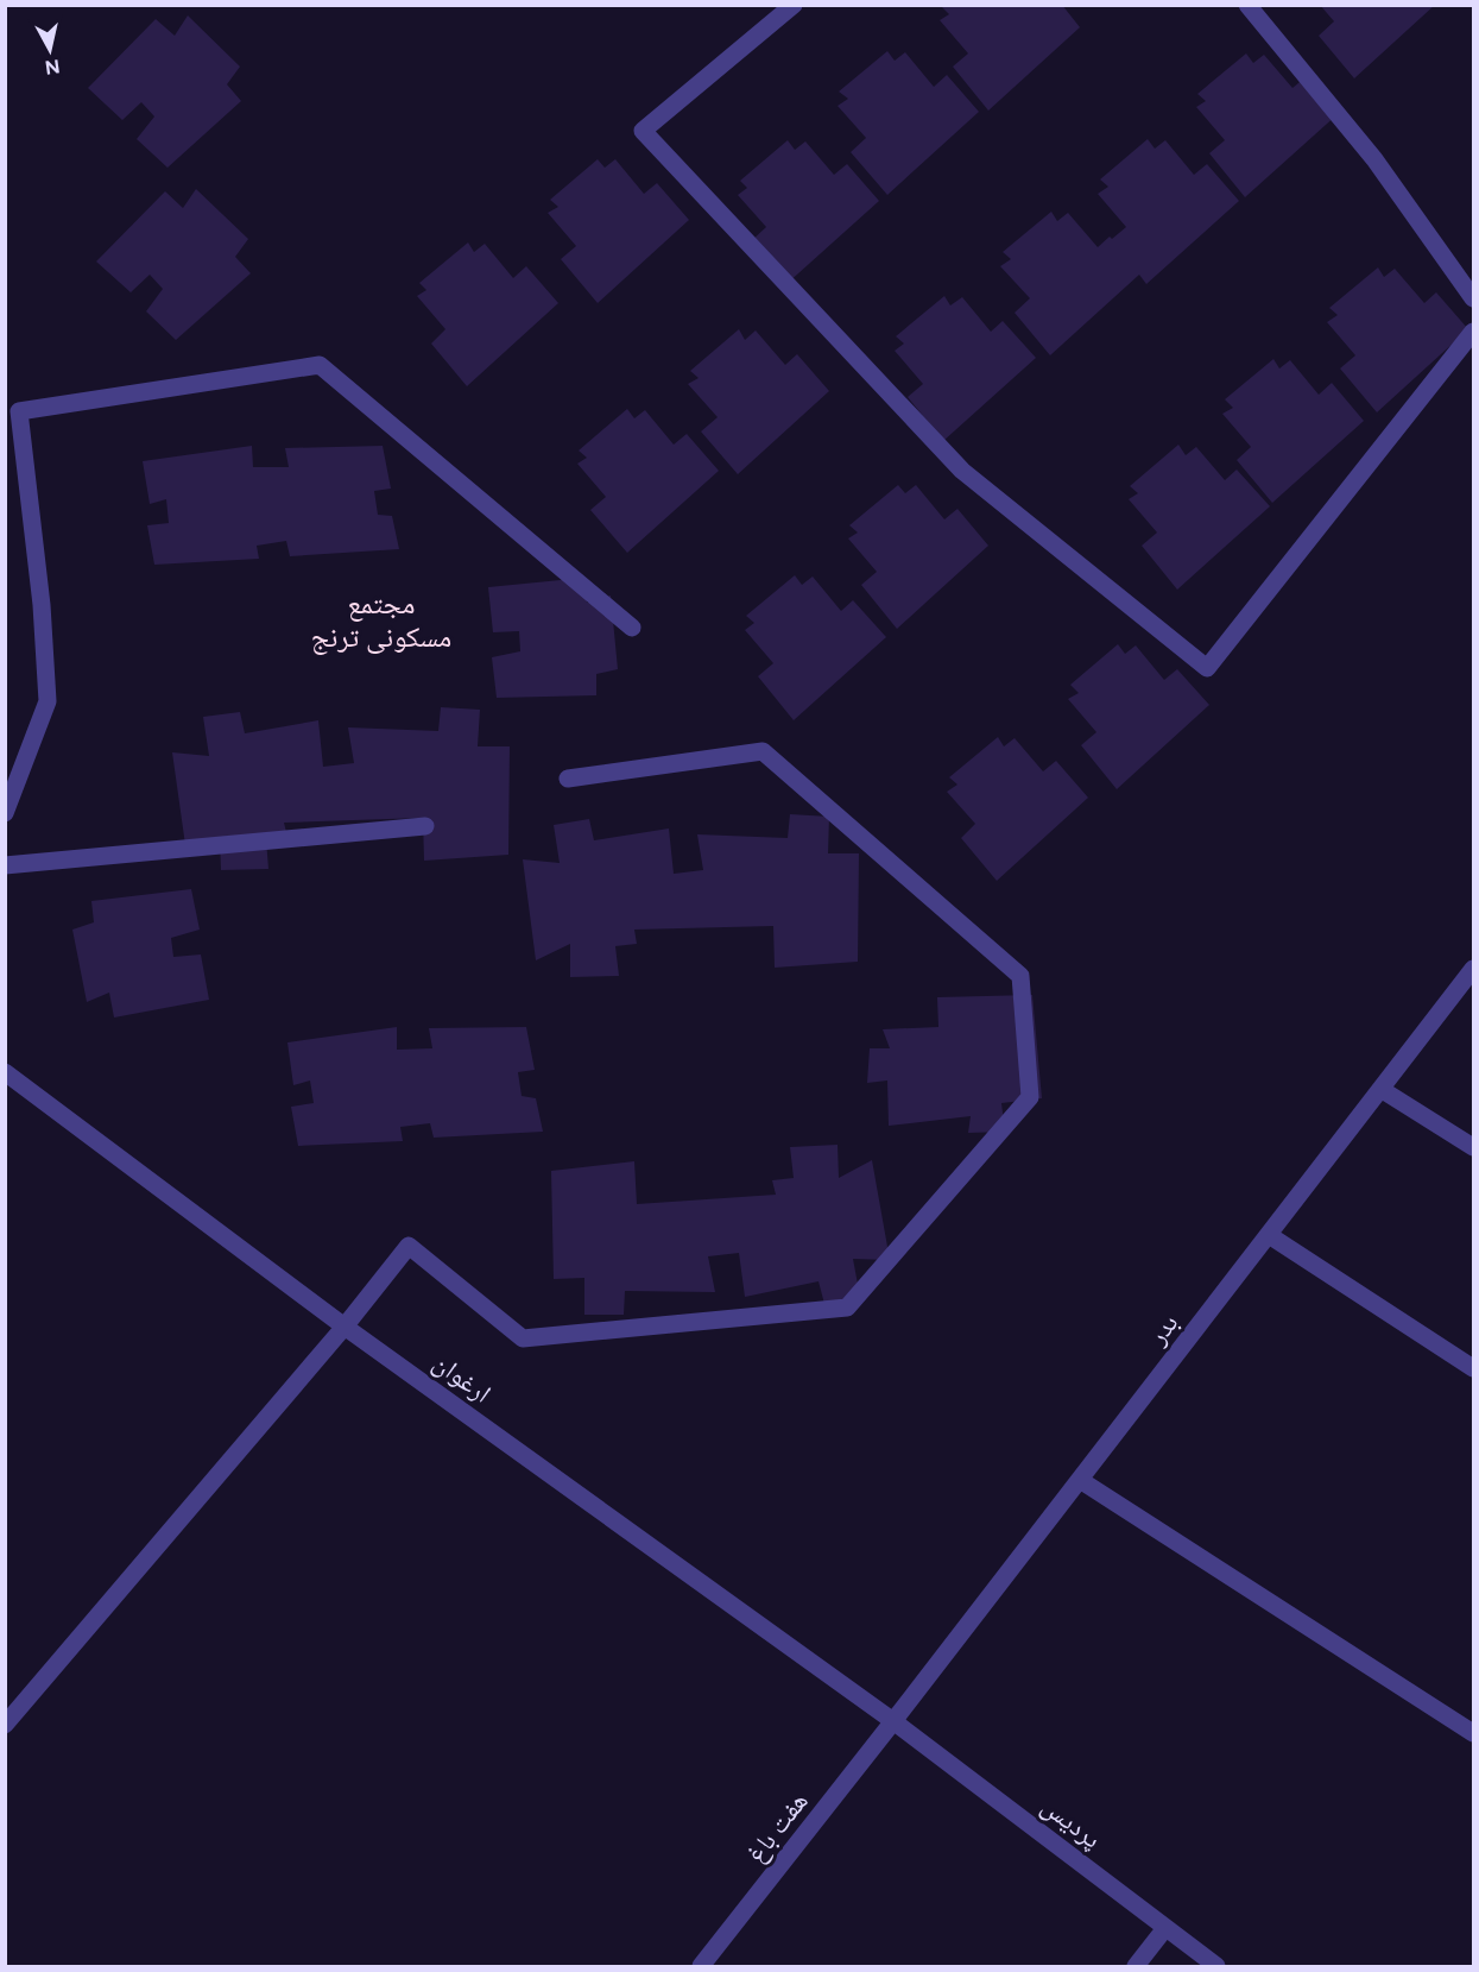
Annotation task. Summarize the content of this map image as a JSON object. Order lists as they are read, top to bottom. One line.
{"streets":{"street":["بدر","ارغوان","پردیس","هفت باغ"]},"crossings":[["بدر","ارغوان"],["بدر","پردیس"],["بدر","هفت باغ"],["ارغوان","پردیس"],["ارغوان","هفت باغ"],["پردیس","هفت باغ"]],"districts":["مجتمع مسکونی ترنج"],"north":"bottom"}
